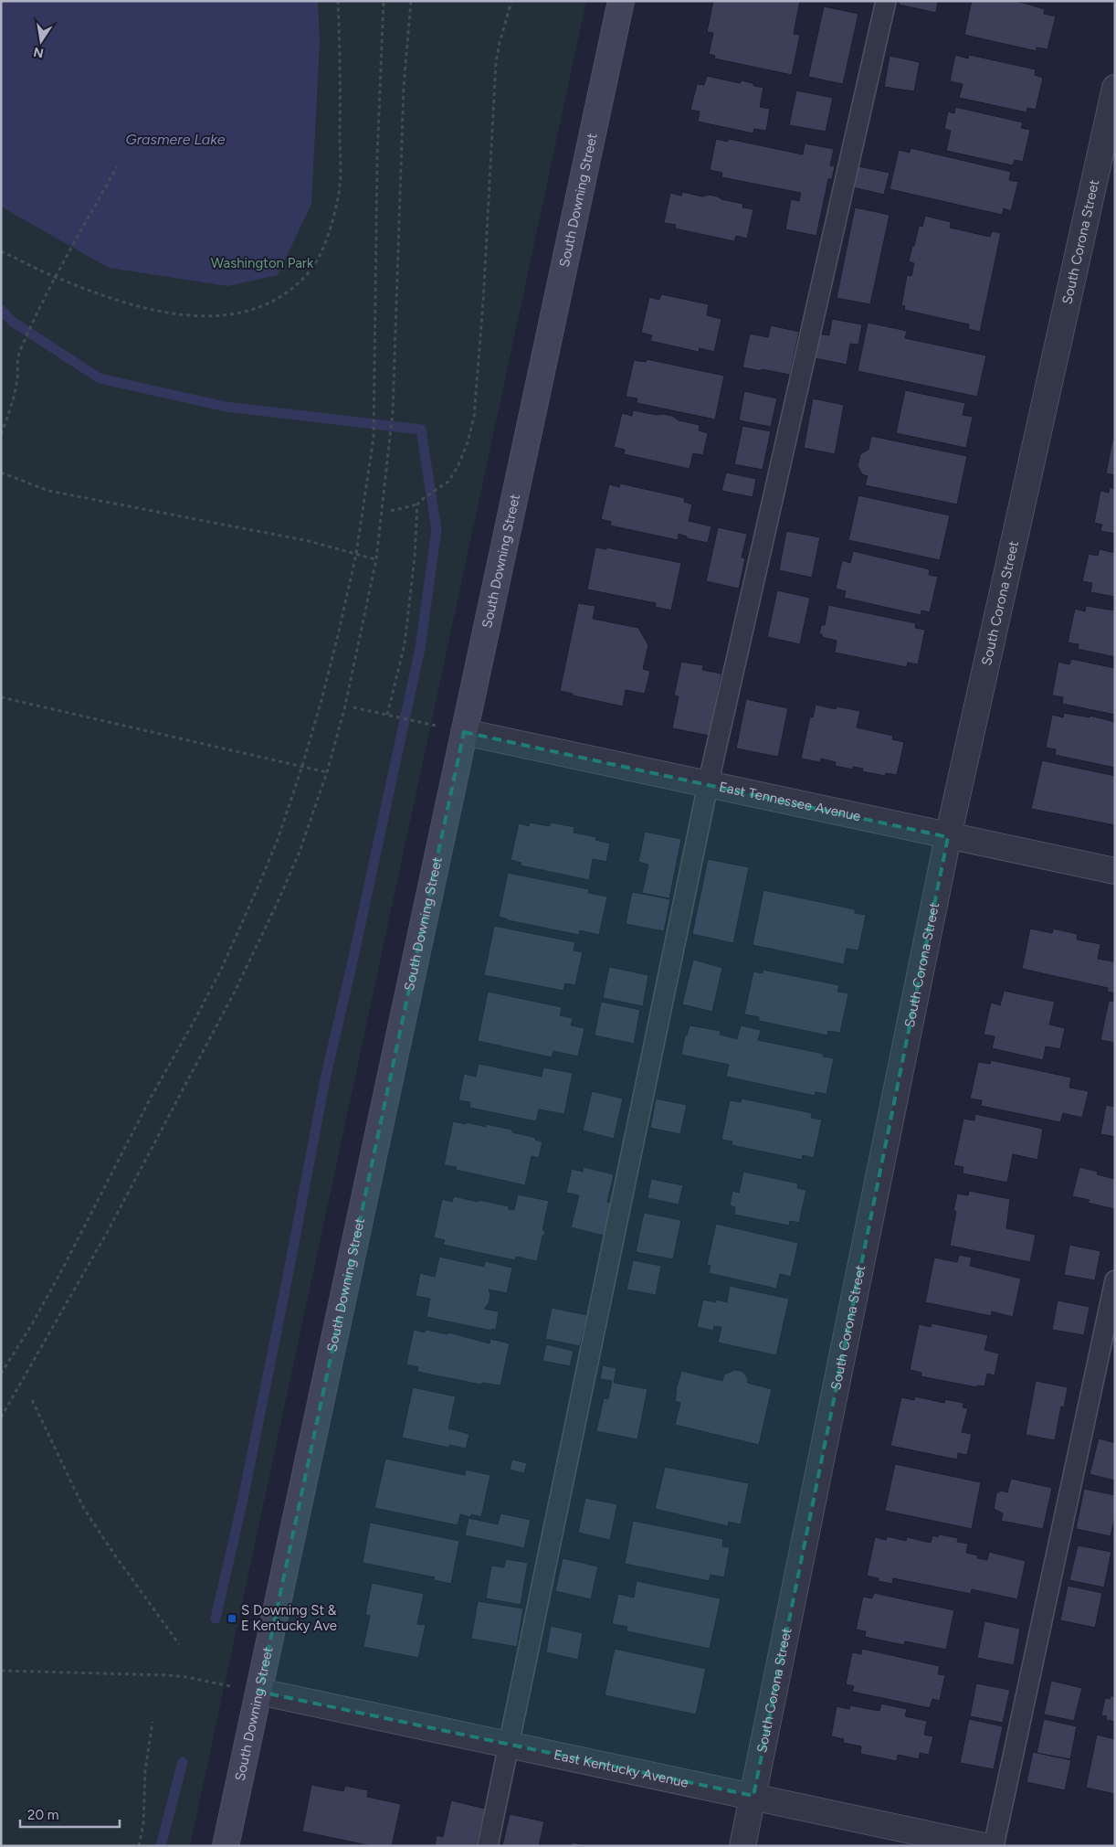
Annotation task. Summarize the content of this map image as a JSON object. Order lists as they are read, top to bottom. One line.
{"streets":{"main road":["South Downing Street"],"street":["South Corona Street","East Tennessee Avenue","East Kentucky Avenue"]},"crossings":[["South Downing Street","East Tennessee Avenue"],["South Downing Street","East Kentucky Avenue"],["South Corona Street","East Tennessee Avenue"],["South Corona Street","East Kentucky Avenue"]],"water":["Grasmere Lake"],"parks":["Washington Park"],"places":{"transit":["S Downing St & E Kentucky Ave"]},"scale_bar":"20 m","north":"bottom"}
